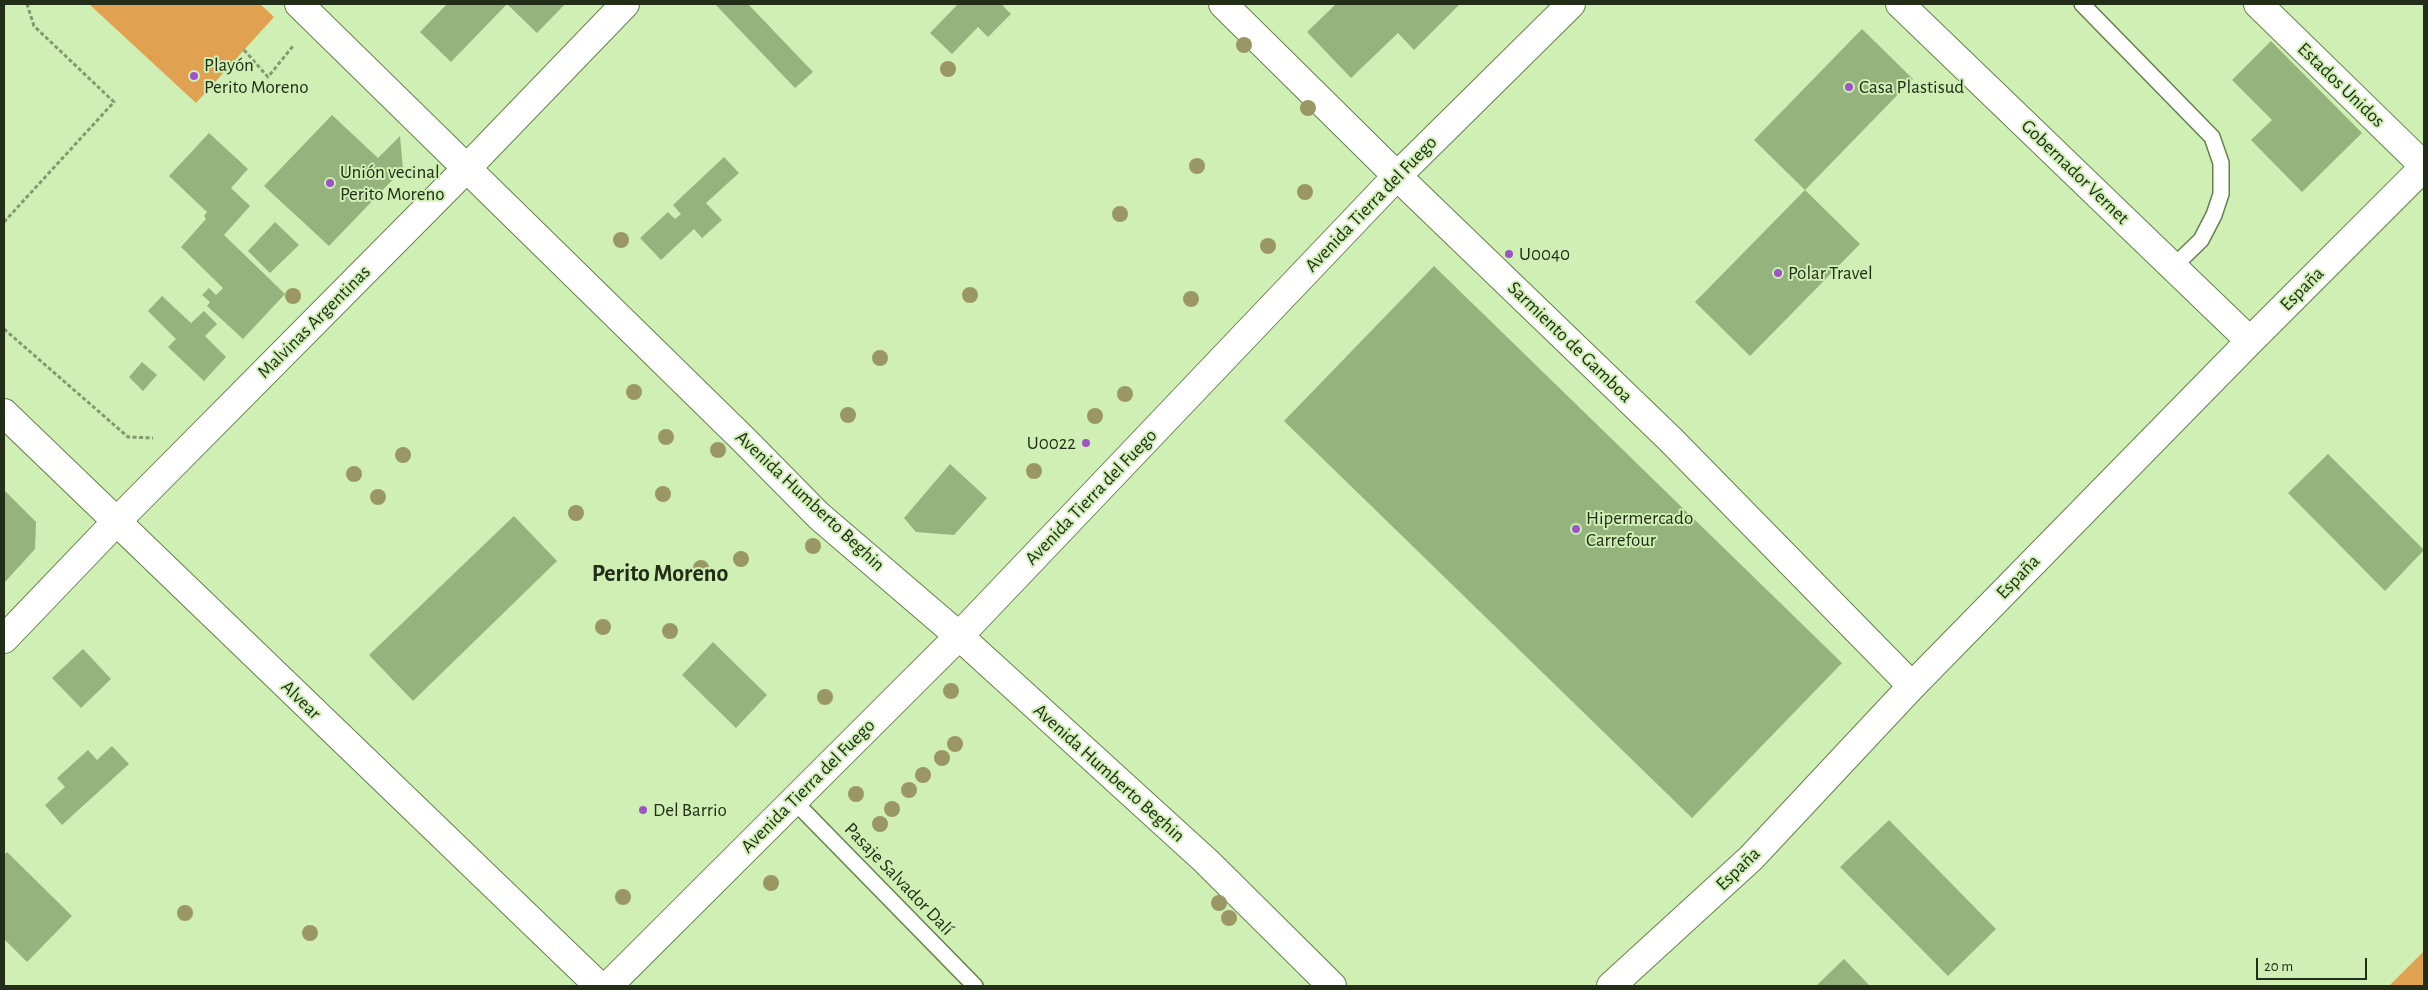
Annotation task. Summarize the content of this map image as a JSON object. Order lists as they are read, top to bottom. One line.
{"streets":{"street":["Estados Unidos","Gobernador Vernet","Avenida Tierra del Fuego","España","Malvinas Argentinas","Sarmiento de Gamboa","Avenida Humberto Beghin","Alvear"],"lane":["Pasaje Salvador Dalí"]},"crossings":[["Estados Unidos","España"],["Gobernador Vernet","España"],["Avenida Tierra del Fuego","Sarmiento de Gamboa"],["Avenida Tierra del Fuego","Avenida Humberto Beghin"],["Avenida Tierra del Fuego","Pasaje Salvador Dalí"],["España","Sarmiento de Gamboa"],["Malvinas Argentinas","Avenida Humberto Beghin"],["Malvinas Argentinas","Alvear"]],"districts":["Perito Moreno"],"places":["Playón Perito Moreno","Casa Plastisud","Unión vecinal Perito Moreno","U0040","Polar Travel","U0022","Hipermercado Carrefour","Del Barrio"],"scale_bar":"20 m"}
